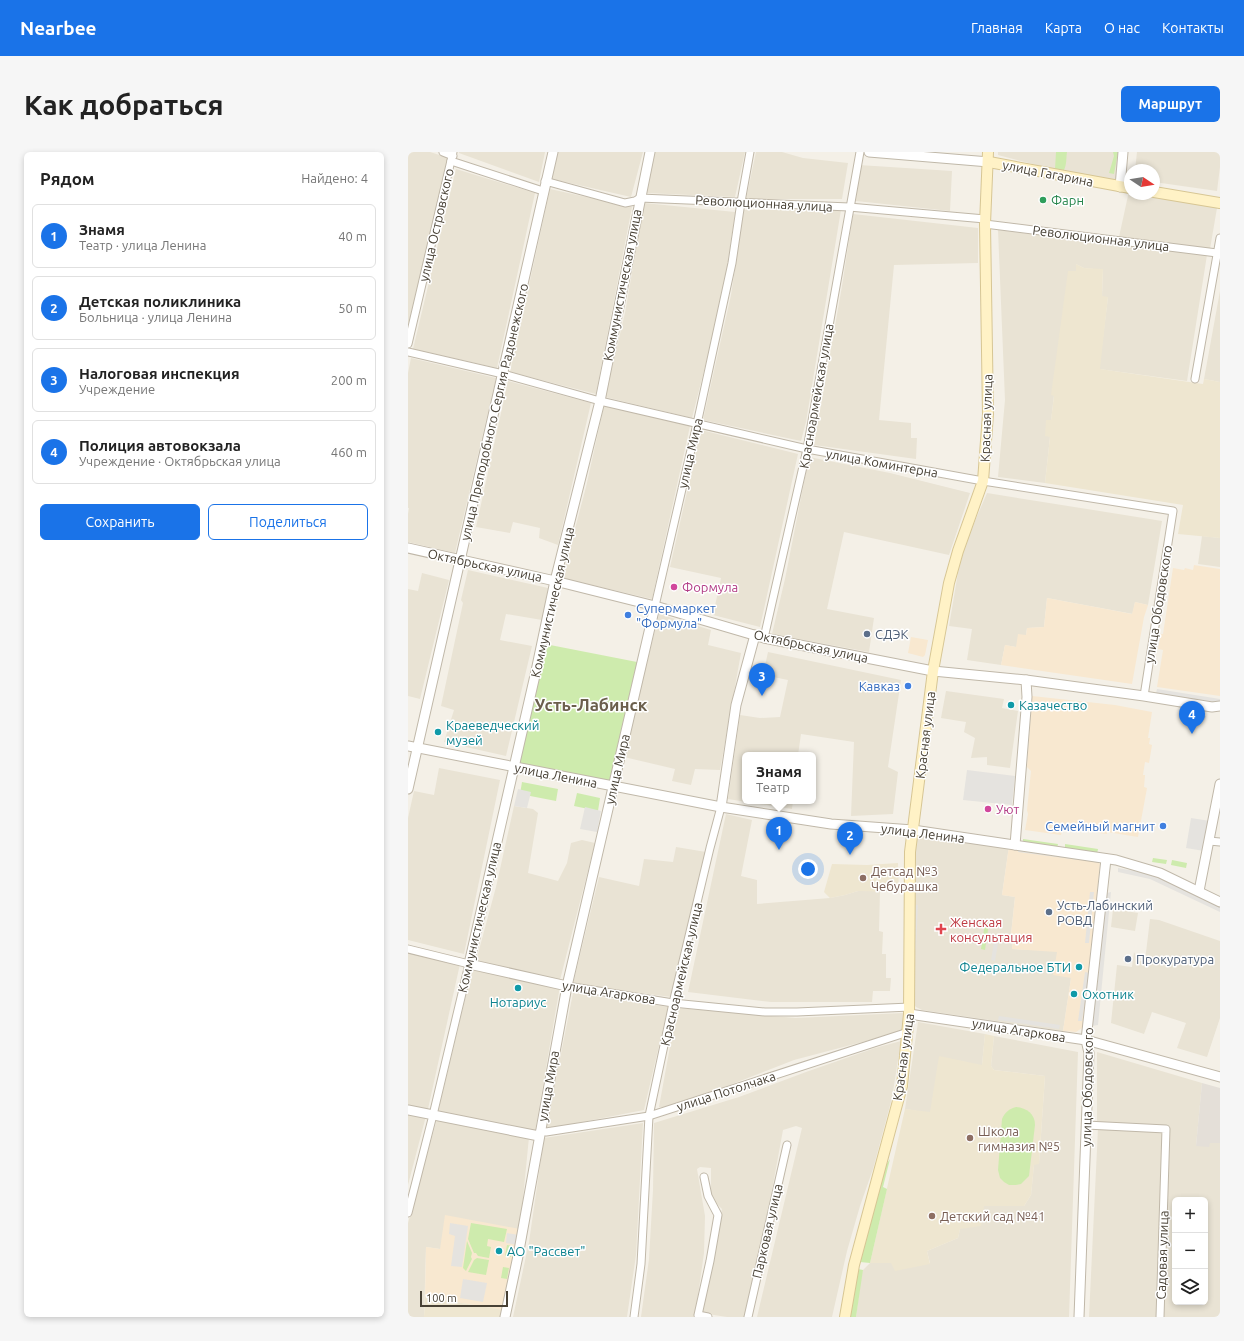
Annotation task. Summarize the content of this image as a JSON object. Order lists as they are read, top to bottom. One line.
{"streets":{"main road":["улица Гагарина","Красная улица"],"street":["Революционная улица","улица Островского","Коммунистическая улица","Красноармейская улица","улица Преподобного Сергия Радонежского","улица Мира","улица Коминтерна","Октябрьская улица","улица Ободовского","улица Ленина","улица Агаркова","улица Потолчака","Парковая улица","Садовая улица"]},"crossings":[["улица Гагарина","Красная улица"],["Революционная улица","улица Островского"],["Революционная улица","Коммунистическая улица"],["Революционная улица","Красноармейская улица"],["Революционная улица","улица Преподобного Сергия Радонежского"],["Революционная улица","Красная улица"],["Революционная улица","улица Мира"],["Коммунистическая улица","улица Коминтерна"],["Коммунистическая улица","Октябрьская улица"],["Коммунистическая улица","улица Ленина"],["Коммунистическая улица","улица Агаркова"],["Коммунистическая улица","улица Потолчака"],["Красноармейская улица","улица Коминтерна"],["Красноармейская улица","Октябрьская улица"],["Красноармейская улица","улица Ленина"],["Красноармейская улица","улица Агаркова"],["Красноармейская улица","улица Потолчака"],["улица Преподобного Сергия Радонежского","улица Коминтерна"],["улица Преподобного Сергия Радонежского","Октябрьская улица"],["улица Преподобного Сергия Радонежского","улица Ленина"],["Красная улица","улица Коминтерна"],["Красная улица","Октябрьская улица"],["Красная улица","улица Ленина"],["Красная улица","улица Агаркова"],["Красная улица","улица Потолчака"],["улица Мира","улица Коминтерна"],["улица Мира","Октябрьская улица"],["улица Мира","улица Ленина"],["улица Мира","улица Агаркова"],["улица Мира","улица Потолчака"],["улица Коминтерна","улица Ободовского"],["Октябрьская улица","улица Ободовского"],["улица Ободовского","улица Ленина"],["улица Ободовского","улица Агаркова"],["улица Ободовского","Садовая улица"]],"districts":["Усть-Лабинск"],"places":{"other":["Фарн","Формула","Супермаркет \"Формула\"","СДЭК","Кавказ","Казачество","Краеведческий музей","Уют","Семейный магнит","Детсад №3 Чебурашка","Усть-Лабинский РОВД","Прокуратура","Федеральное БТИ","Нотариус","Охотник","Школа гимназия №5","Детский сад №41","АО \"Рассвет\""],"health":["Женская консультация"]},"scale_bar":"100 m","north":"right","page":{"header":"Nearbee","nav":["Главная","Карта","О нас","Контакты"],"buttons":["Маршрут",["Сохранить","Поделиться"]],"title":"Как добраться","heading":["Рядом","Найдено: 4"],"list":[{"mark":"1","name":"Знамя","note":"Театр · улица Ленина","value":"40 m"},{"mark":"2","name":"Детская поликлиника","note":"Больница · улица Ленина","value":"50 m"},{"mark":"3","name":"Налоговая инспекция","note":"Учреждение","value":"200 m"},{"mark":"4","name":"Полиция автовокзала","note":"Учреждение · Октябрьская улица","value":"460 m"}],"pins":["3","4","1","2"],"popup":["Знамя","Театр"],"map_buttons":["+","−"],"scale":"100 m"}}
